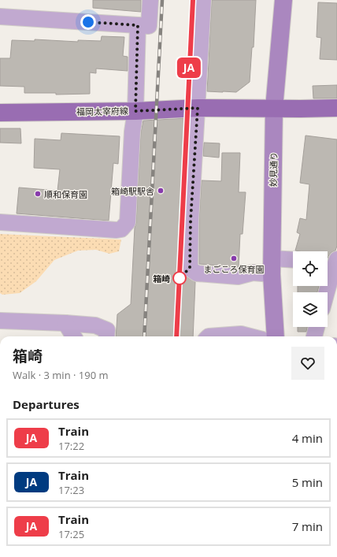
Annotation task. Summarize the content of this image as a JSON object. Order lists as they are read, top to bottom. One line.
{"streets":{"main road":["福岡太宰府線","妙見通り"]},"crossings":[["福岡太宰府線","妙見通り"]],"places":["箱崎駅駅舎","順和保育園","まごころ保育園","箱崎"],"page":{"on_map":"JA","heading":[["箱崎","Walk · 3 min · 190 m"],"Departures"],"list":[{"mark":"JA","name":"Train","note":"17:22","value":"4 min"},{"mark":"JA","name":"Train","note":"17:23","value":"5 min"},{"mark":"JA","name":"Train","note":"17:25","value":"7 min"}]}}
